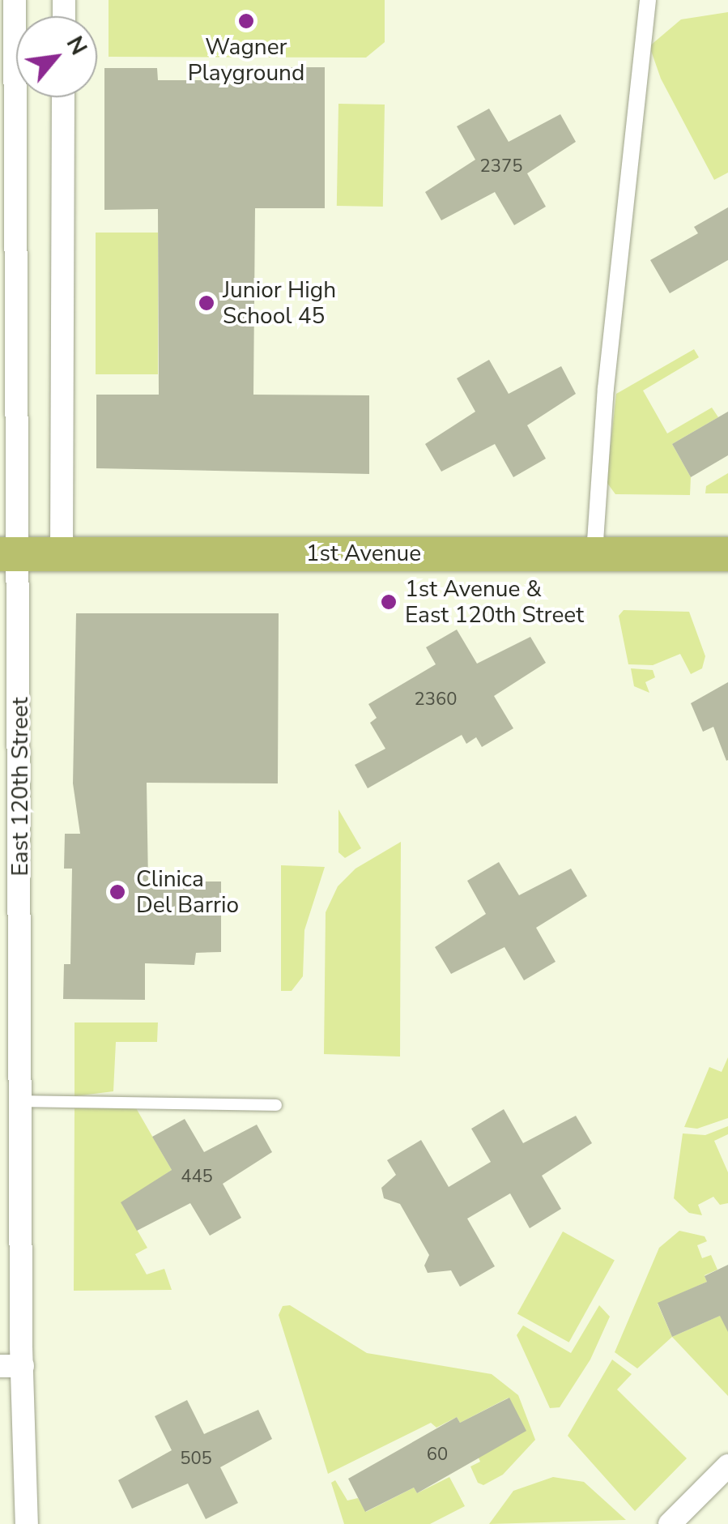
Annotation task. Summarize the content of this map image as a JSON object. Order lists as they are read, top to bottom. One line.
{"streets":{"main road":["1st Avenue"],"street":["East 120th Street"]},"crossings":[["1st Avenue","East 120th Street"]],"places":["Wagner Playground","Junior High School 45","1st Avenue & East 120th Street","Clinica Del Barrio"],"house_numbers":["2375","2360","445","60","505"],"north":"top right"}
